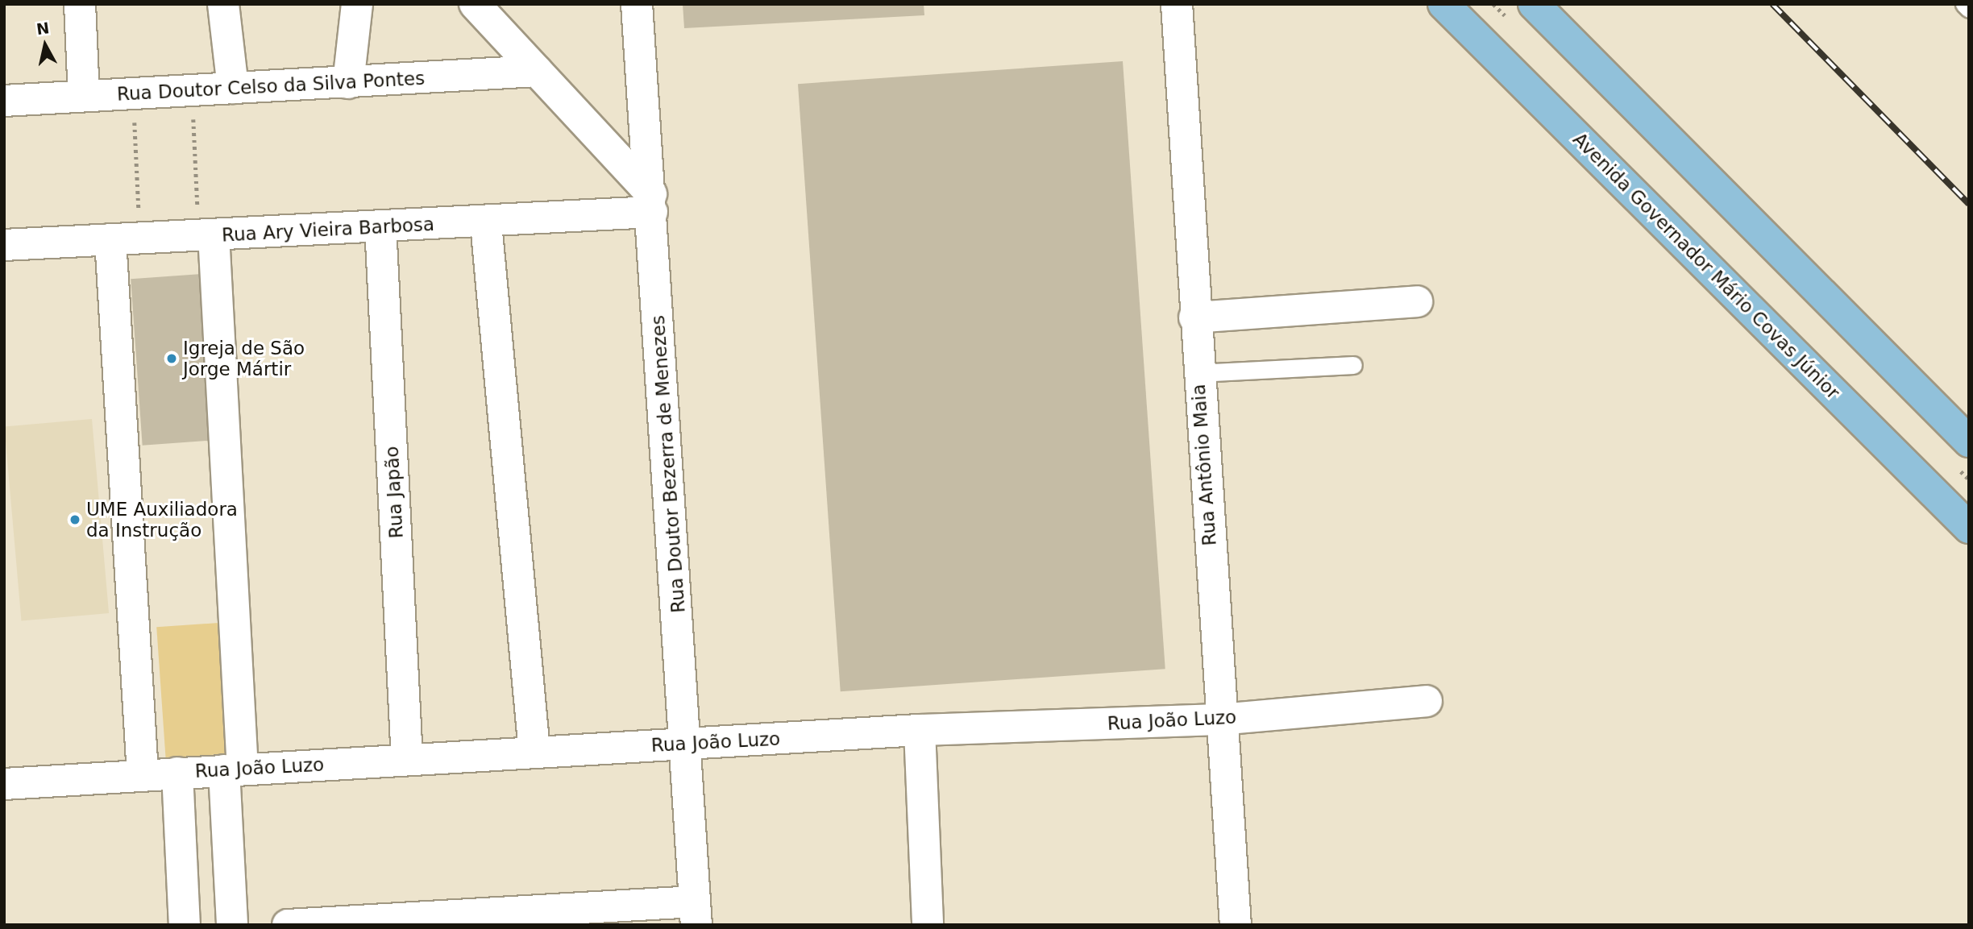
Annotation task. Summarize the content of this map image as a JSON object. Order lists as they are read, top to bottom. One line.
{"streets":{"main road":["Avenida Governador Mário Covas Júnior"],"street":["Rua Doutor Celso da Silva Pontes","Rua Ary Vieira Barbosa","Rua Doutor Bezerra de Menezes","Rua Antônio Maia","Rua Japão","Rua João Luzo"]},"crossings":[["Rua Ary Vieira Barbosa","Rua Doutor Bezerra de Menezes"],["Rua Ary Vieira Barbosa","Rua Japão"],["Rua Doutor Bezerra de Menezes","Rua João Luzo"],["Rua Antônio Maia","Rua João Luzo"],["Rua Japão","Rua João Luzo"]],"places":["Igreja de São Jorge Mártir","UME Auxiliadora da Instrução"],"north":"top"}
